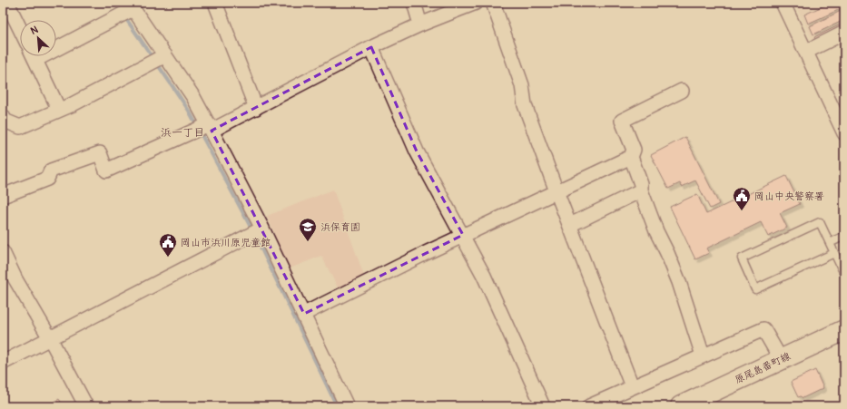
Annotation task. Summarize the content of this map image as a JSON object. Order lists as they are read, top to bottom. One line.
{"streets":{"main road":["原尾島番町線"]},"districts":["浜一丁目"],"places":{"public building":["岡山中央警察署","岡山市浜川原児童館"],"school or university":["浜保育園"]},"north":"top left"}
